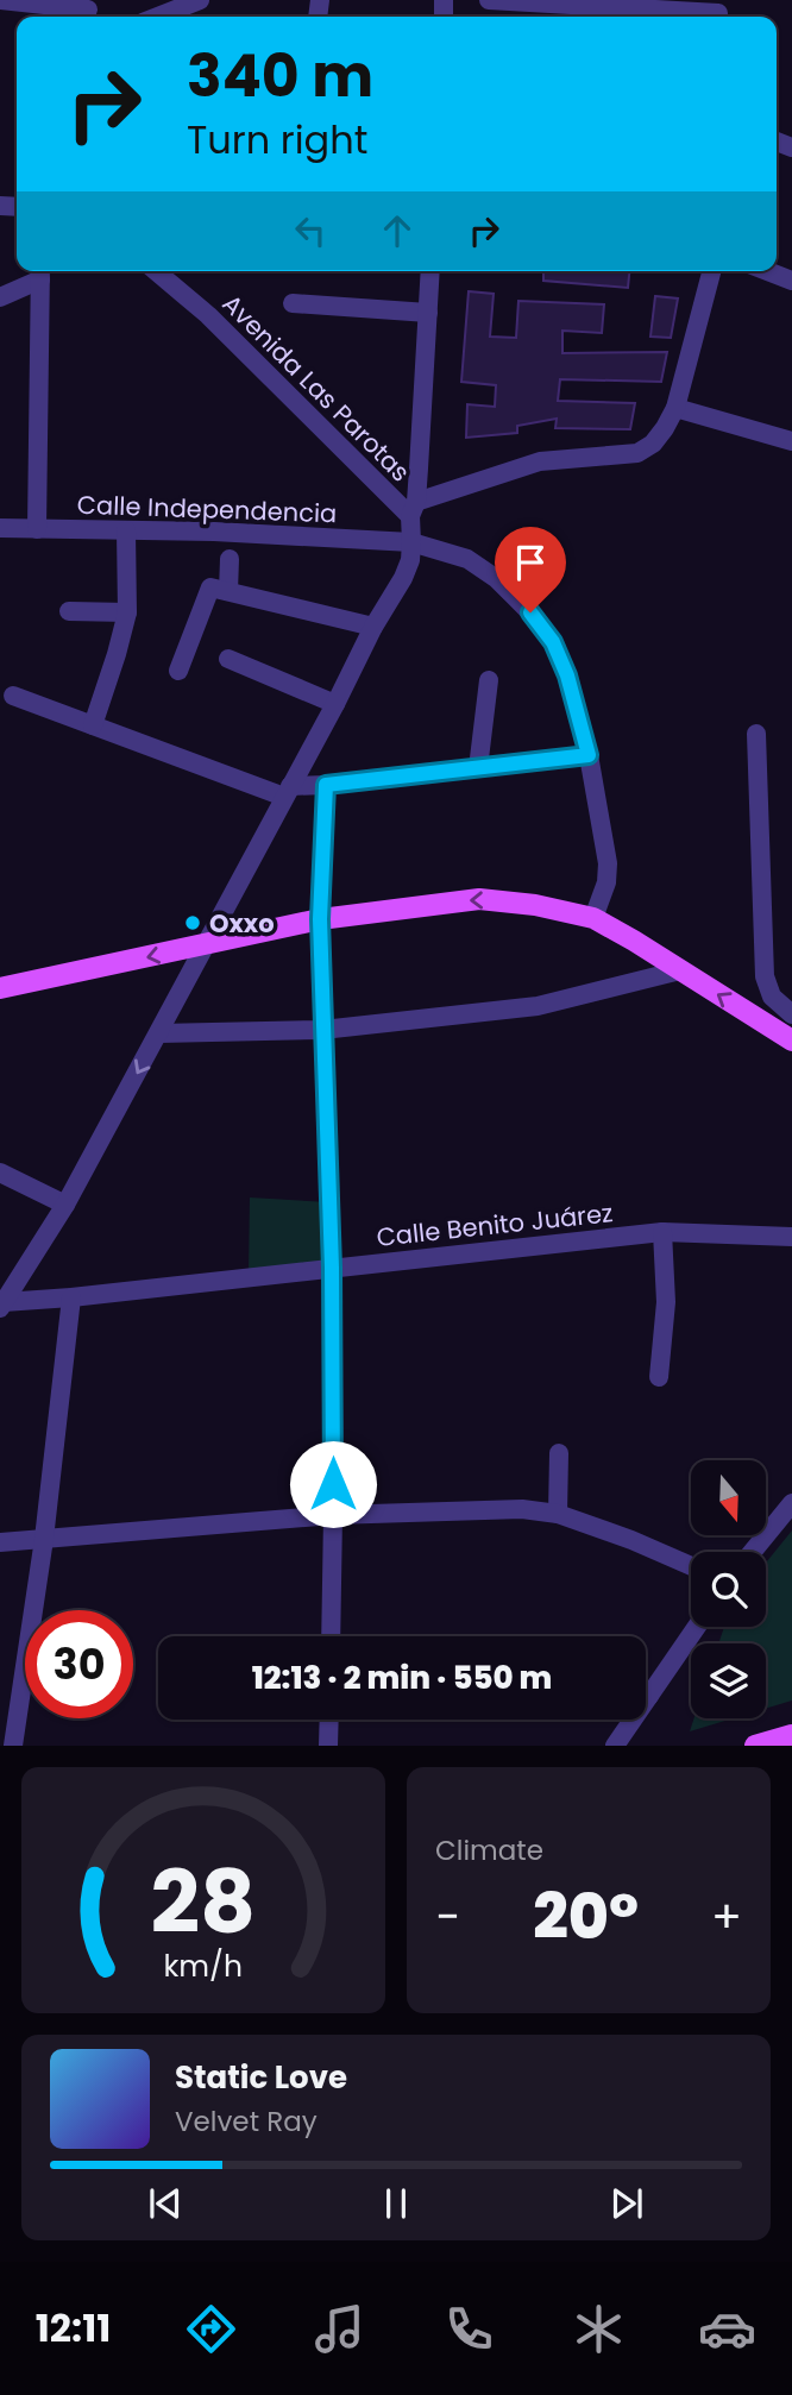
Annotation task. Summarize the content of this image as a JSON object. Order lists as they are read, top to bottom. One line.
{"streets":{"street":["Avenida Las Parotas","Calle Independencia","Calle Benito Juárez"]},"places":["Oxxo"],"north":"bottom","page":{"turn":["340 m","Turn right"],"limit":"30","trip":"12:13 · 2 min · 550 m","tile":"Climate","heat":["−","20°","+"],"song":["Static Love","Velvet Ray"],"tabs":"12:11","gauge":["28","km/h"]}}
